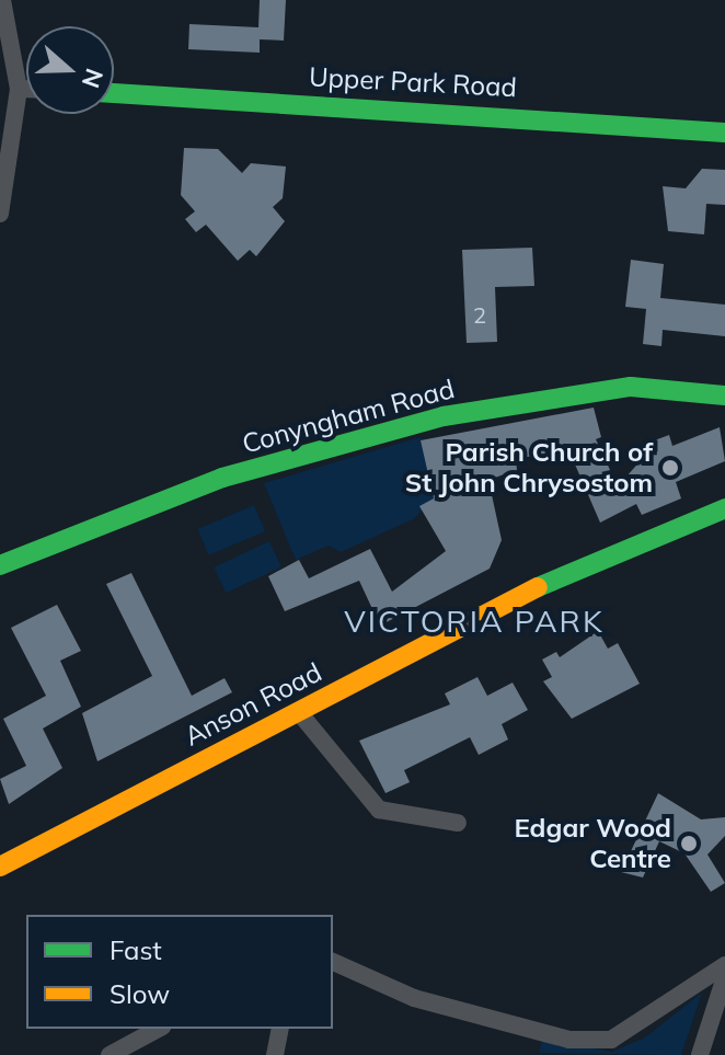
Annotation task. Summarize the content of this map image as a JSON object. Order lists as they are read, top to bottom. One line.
{"streets":{"main road":["Upper Park Road","Conyngham Road","Anson Road"]},"districts":["VICTORIA PARK"],"places":["Parish Church of St John Chrysostom","Edgar Wood Centre"],"house_numbers":["2"],"legend":["Fast","Slow"],"north":"right"}
